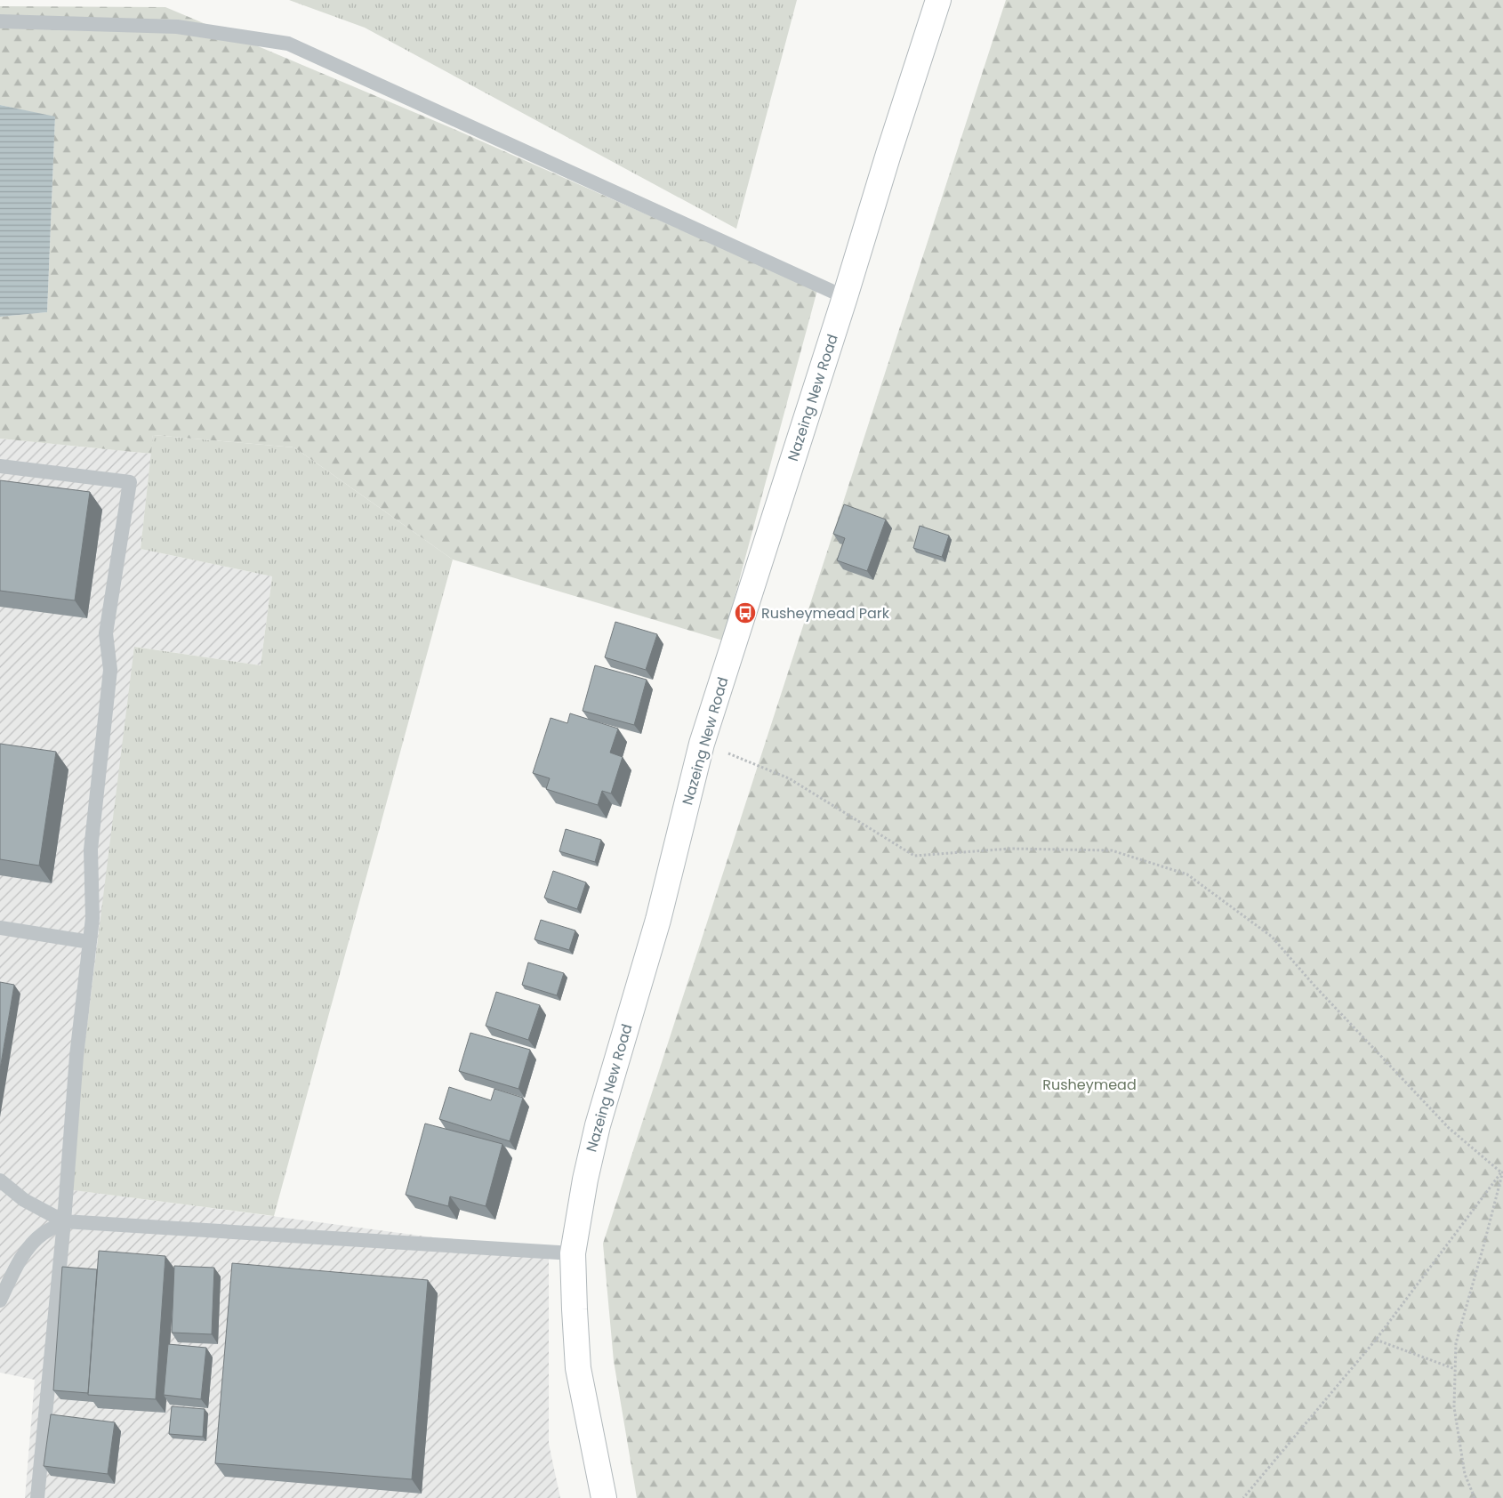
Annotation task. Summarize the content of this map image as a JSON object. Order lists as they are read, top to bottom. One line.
{"streets":{"main road":["Nazeing New Road"]},"parks":["Rusheymead"],"places":{"bus stop":["Rusheymead Park"]}}
